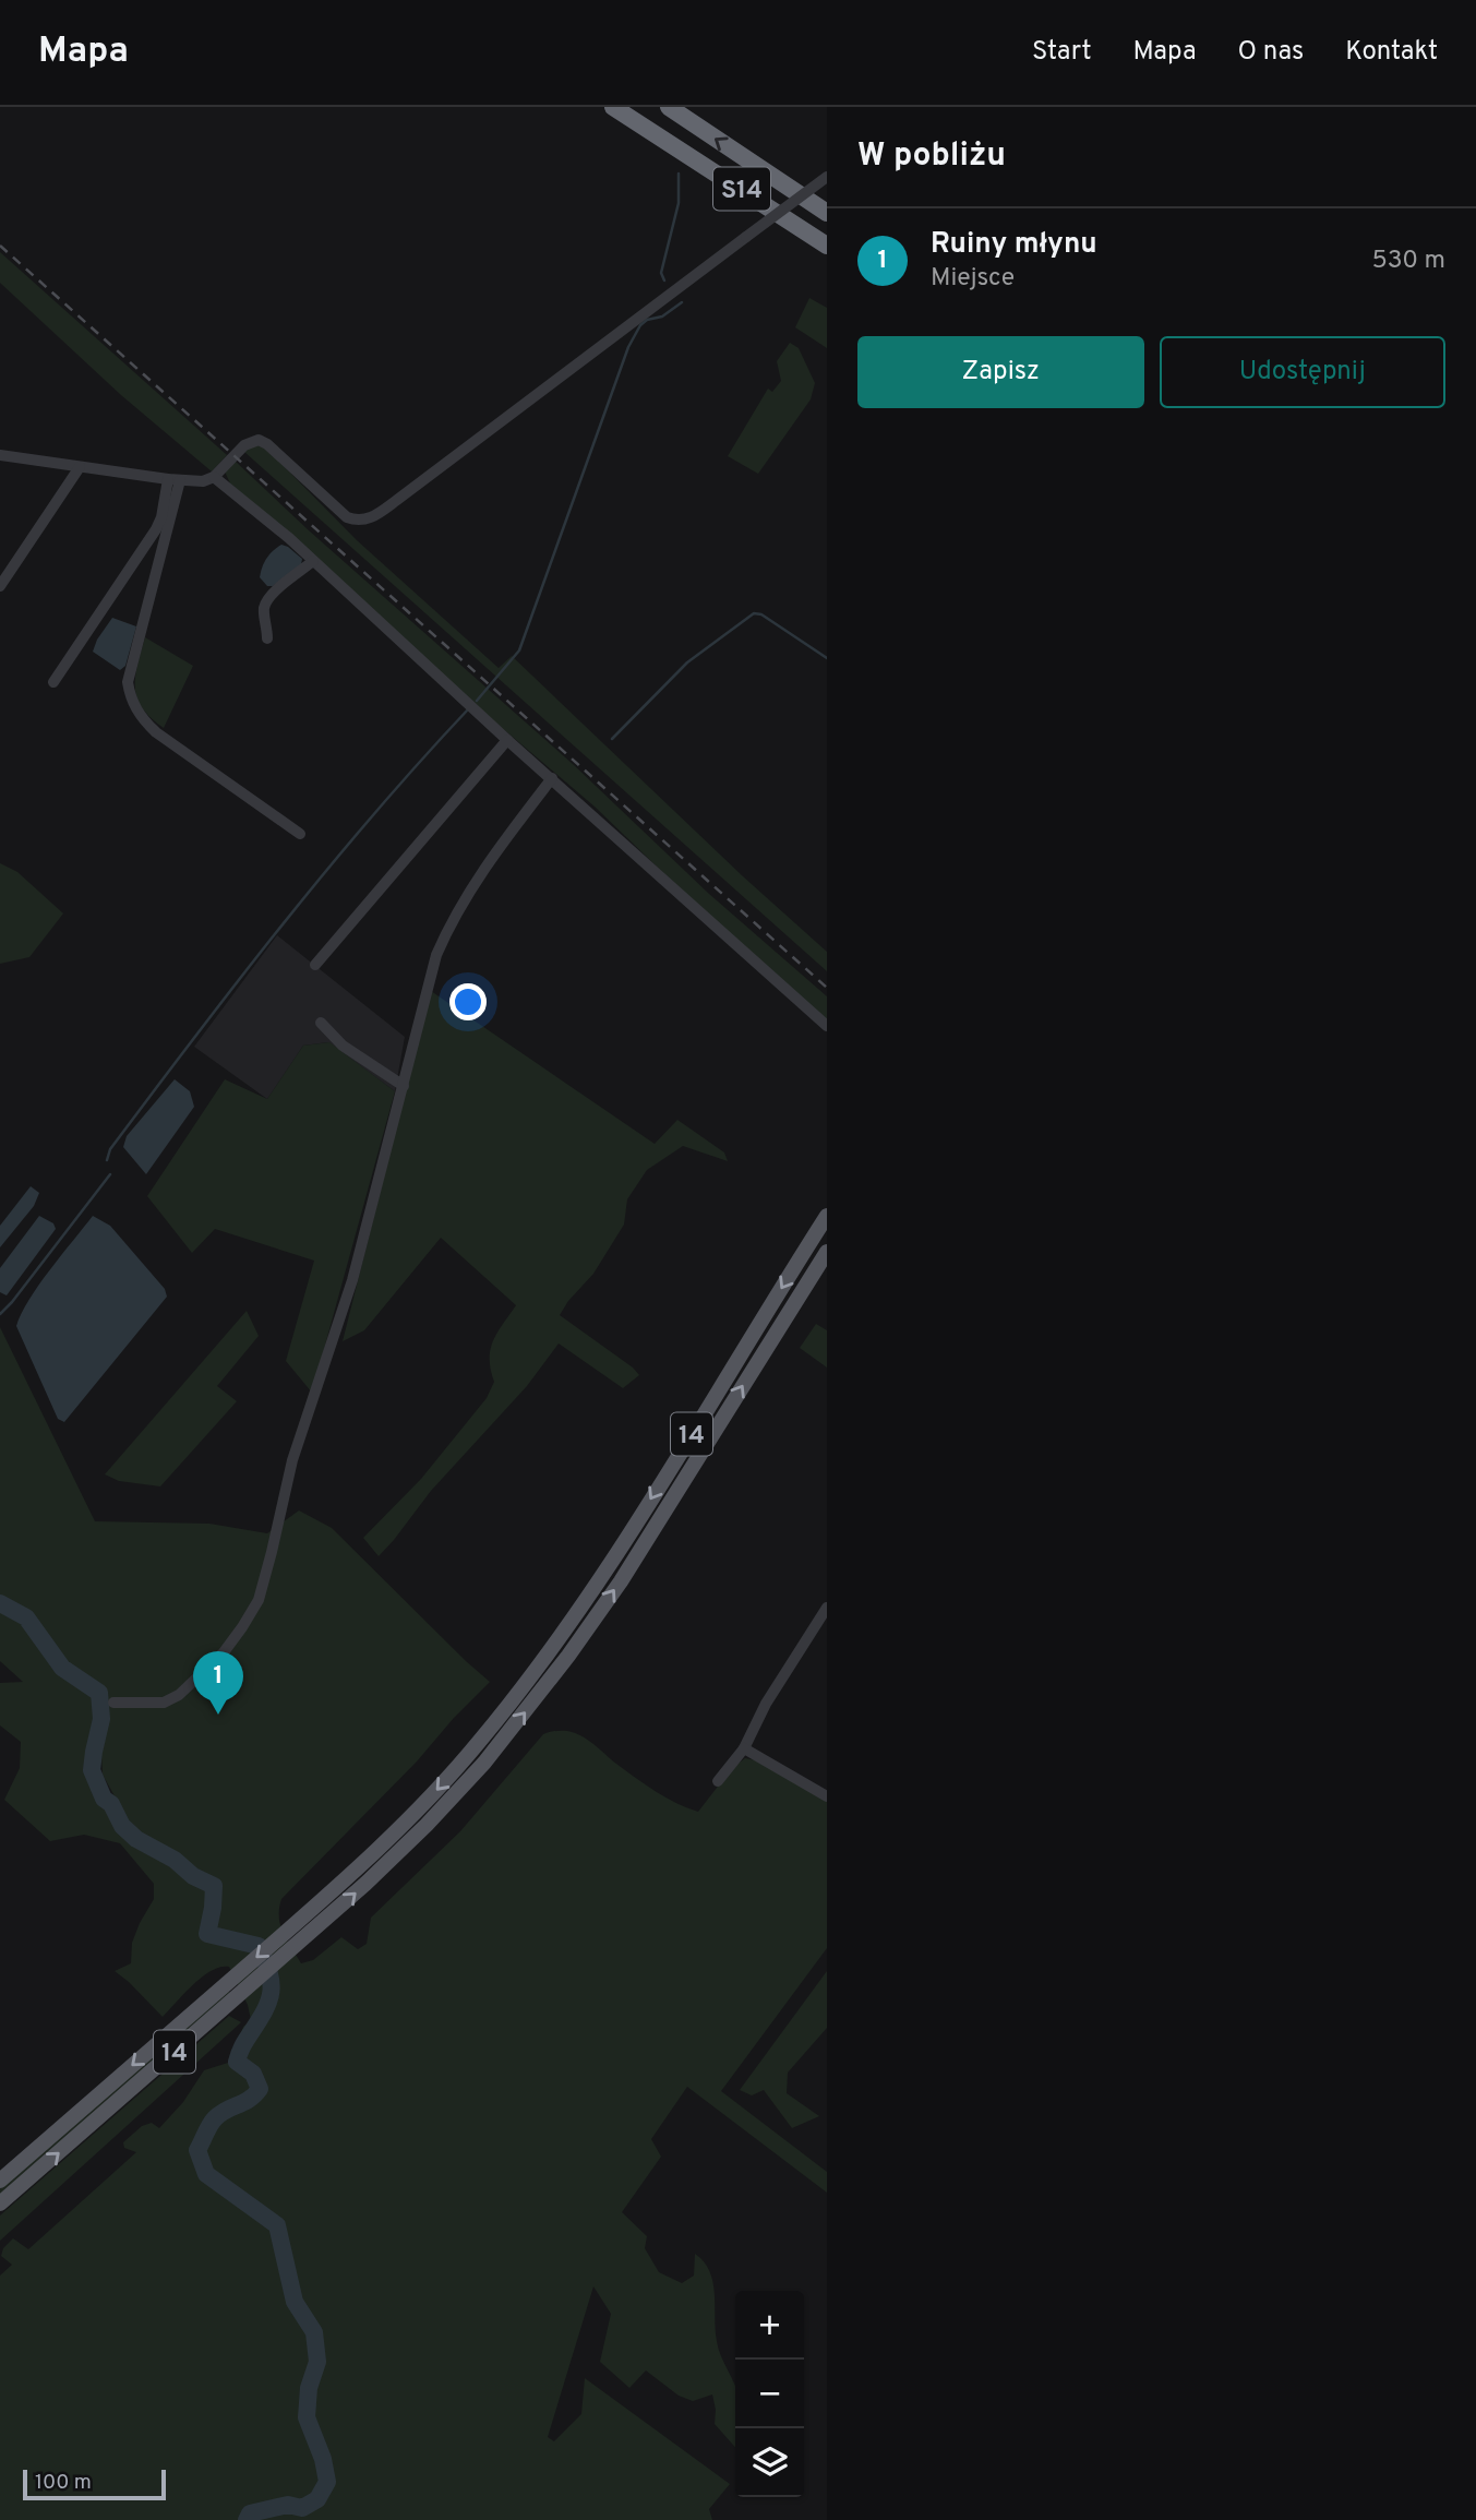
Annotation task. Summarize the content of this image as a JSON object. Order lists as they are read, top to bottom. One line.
{"streets":{"highway":["S14"],"main road":["14"]},"scale_bar":"100 m","page":{"header":"Mapa","nav":["Start","Mapa","O nas","Kontakt"],"heading":"W pobliżu","list":[{"mark":"1","name":"Ruiny młynu","note":"Miejsce","value":"530 m"}],"buttons":["Zapisz","Udostępnij"],"pins":"1","map_buttons":["+","−"],"scale":"100 m"}}
